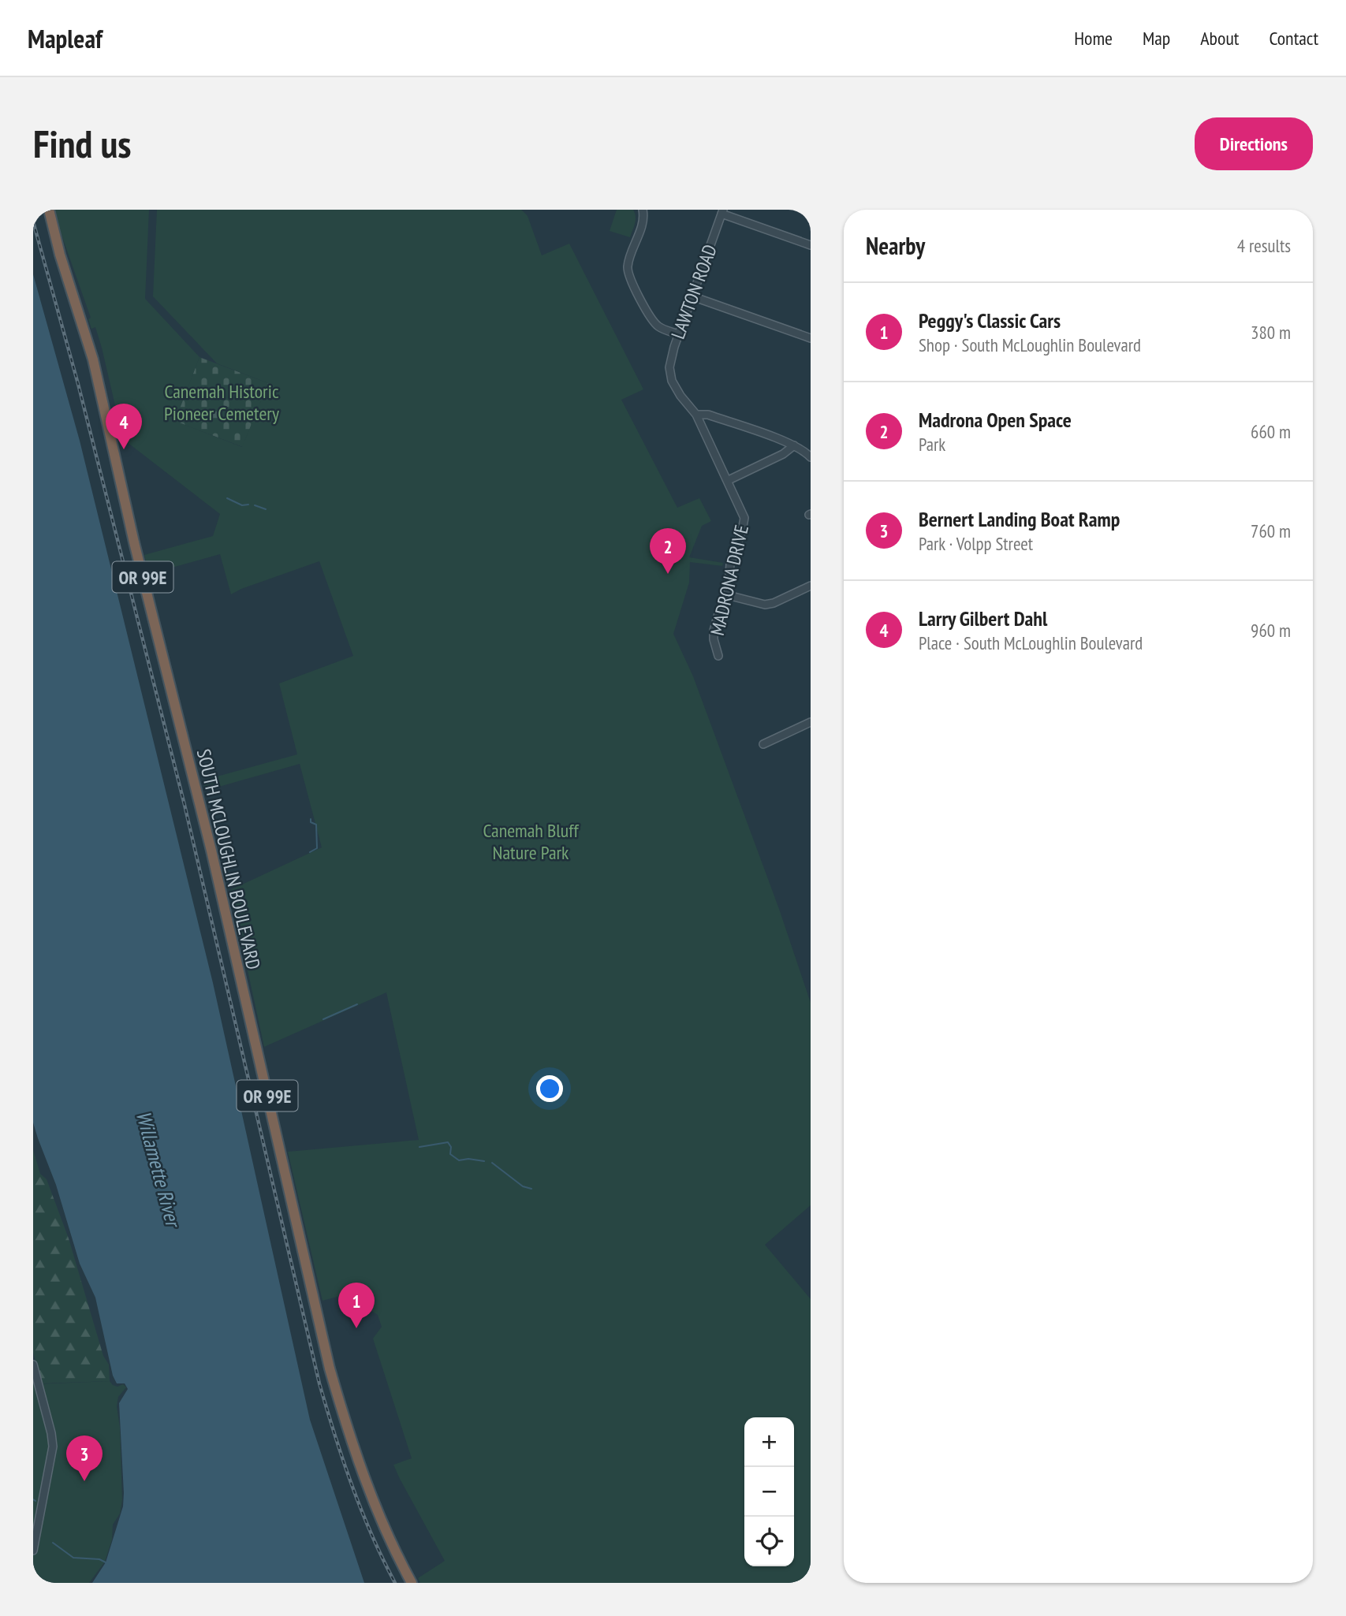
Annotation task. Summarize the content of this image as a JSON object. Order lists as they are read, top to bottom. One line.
{"streets":{"highway":["OR 99E","SOUTH MCLOUGHLIN BOULEVARD"],"street":["LAWTON ROAD","MADRONA DRIVE"]},"crossings":[["LAWTON ROAD","MADRONA DRIVE"]],"water":["Willamette River"],"parks":["Canemah Historic Pioneer Cemetery","Canemah Bluff Nature Park"],"page":{"header":"Mapleaf","nav":["Home","Map","About","Contact"],"buttons":"Directions","title":"Find us","heading":["Nearby","4 results"],"list":[{"mark":"1","name":"Peggy's Classic Cars","note":"Shop · South McLoughlin Boulevard","value":"380 m"},{"mark":"2","name":"Madrona Open Space","note":"Park","value":"660 m"},{"mark":"3","name":"Bernert Landing Boat Ramp","note":"Park · Volpp Street","value":"760 m"},{"mark":"4","name":"Larry Gilbert Dahl","note":"Place · South McLoughlin Boulevard","value":"960 m"}],"pins":["4","2","1","3"],"map_buttons":["+","−"]}}
